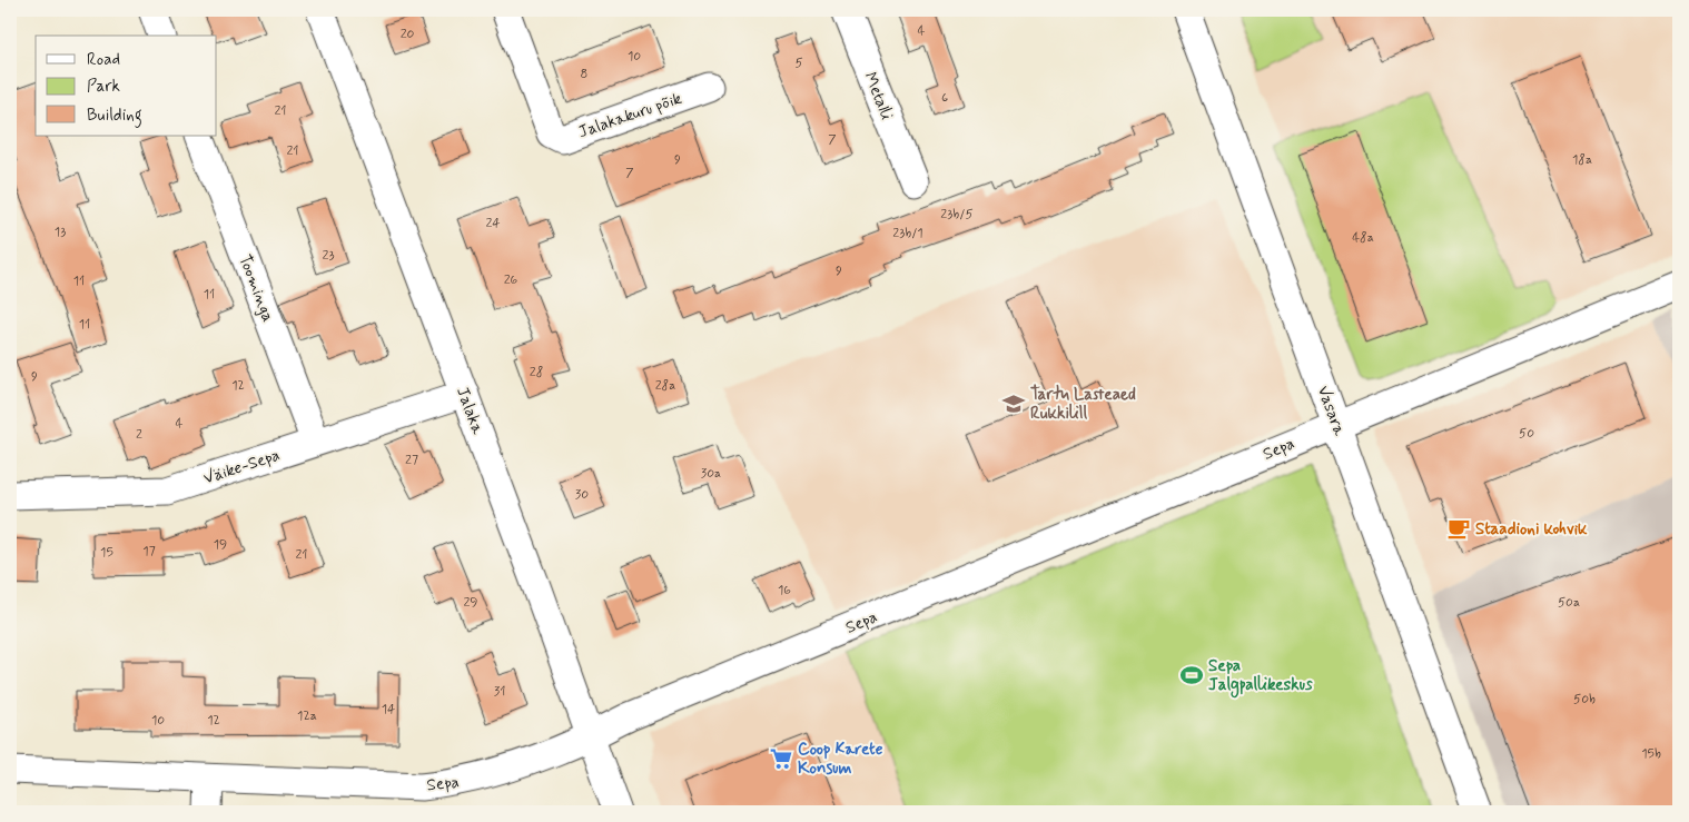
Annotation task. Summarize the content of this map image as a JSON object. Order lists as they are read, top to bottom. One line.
{"streets":{"street":["Metalli","Jalakakuru põik","Toominga","Jalaka","Vasara","Sepa","Väike-Sepa"]},"crossings":[["Toominga","Väike-Sepa"],["Jalaka","Sepa"],["Jalaka","Väike-Sepa"],["Vasara","Sepa"]],"places":{"school or university":["Tartu Lasteaed Rukkilill"],"cafe":["Staadioni kohvik"],"sports":["Sepa Jalgpallikeskus"],"supermarket":["Coop Karete Konsum"]},"house_numbers":["4","20","10","5","8","6","21","7","21","9","18a","7","23b/5","24","13","23b/1","48a","23","9","26","11","11","11","28","9","12","28a","4","50","2","27","30a","30","19","17","15","21","16","29","50a","31","50b","14","12a","10","12","15b"],"legend":["Road","Park","Building"]}
